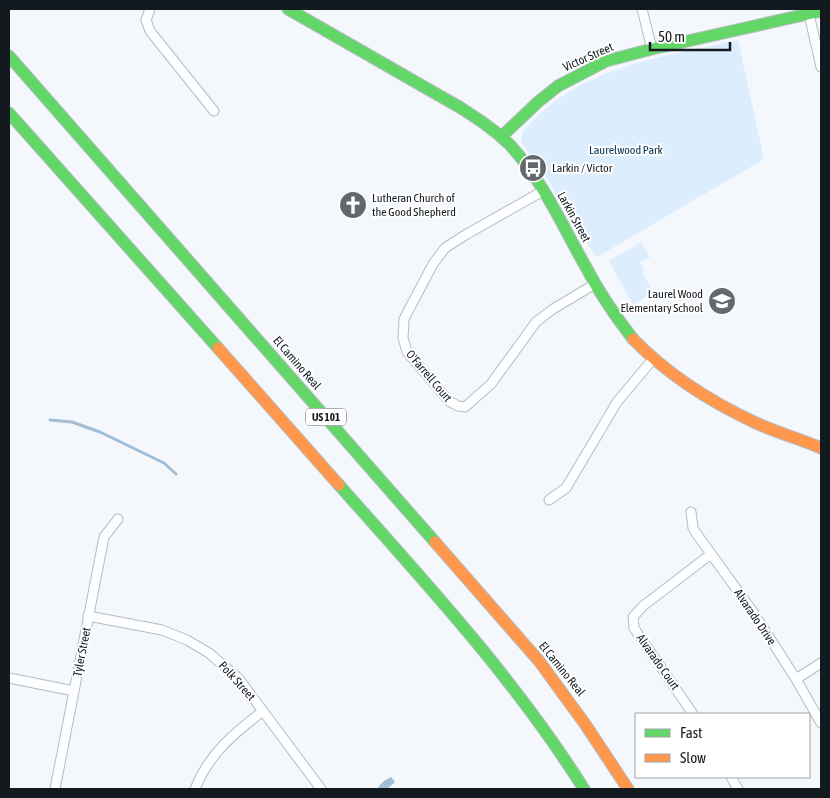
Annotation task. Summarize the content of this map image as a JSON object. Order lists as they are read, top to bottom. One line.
{"streets":{"main road":["Victor Street","Larkin Street","El Camino Real","US 101"],"street":["O'Farrell Court","Alvarado Drive","Tyler Street","Alvarado Court","Polk Street"]},"crossings":[["Victor Street","Larkin Street"],["Larkin Street","O'Farrell Court"],["Alvarado Drive","Alvarado Court"],["Tyler Street","Polk Street"]],"parks":["Laurelwood Park"],"places":{"bus stop":["Larkin / Victor"],"church":["Lutheran Church of the Good Shepherd"],"school or university":["Laurel Wood Elementary School"]},"legend":["Fast","Slow"],"scale_bar":"50 m"}
